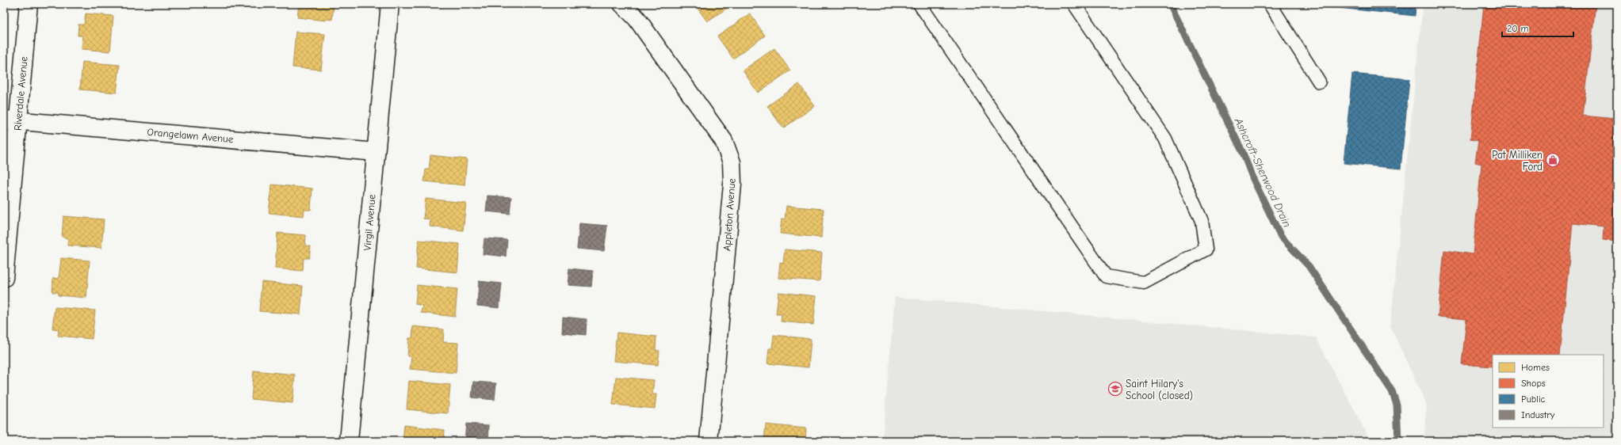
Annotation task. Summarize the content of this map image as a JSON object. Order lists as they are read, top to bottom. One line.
{"streets":{"street":["Riverdale Avenue","Orangelawn Avenue","Appleton Avenue","Virgil Avenue"]},"crossings":[["Riverdale Avenue","Orangelawn Avenue"],["Orangelawn Avenue","Virgil Avenue"]],"water":["Ashcroft-Sherwood Drain"],"places":{"shop":["Pat Milliken Ford"],"school or university":["Saint Hilary's School (closed)"]},"legend":["Homes","Shops","Public","Industry"],"scale_bar":"20 m"}
